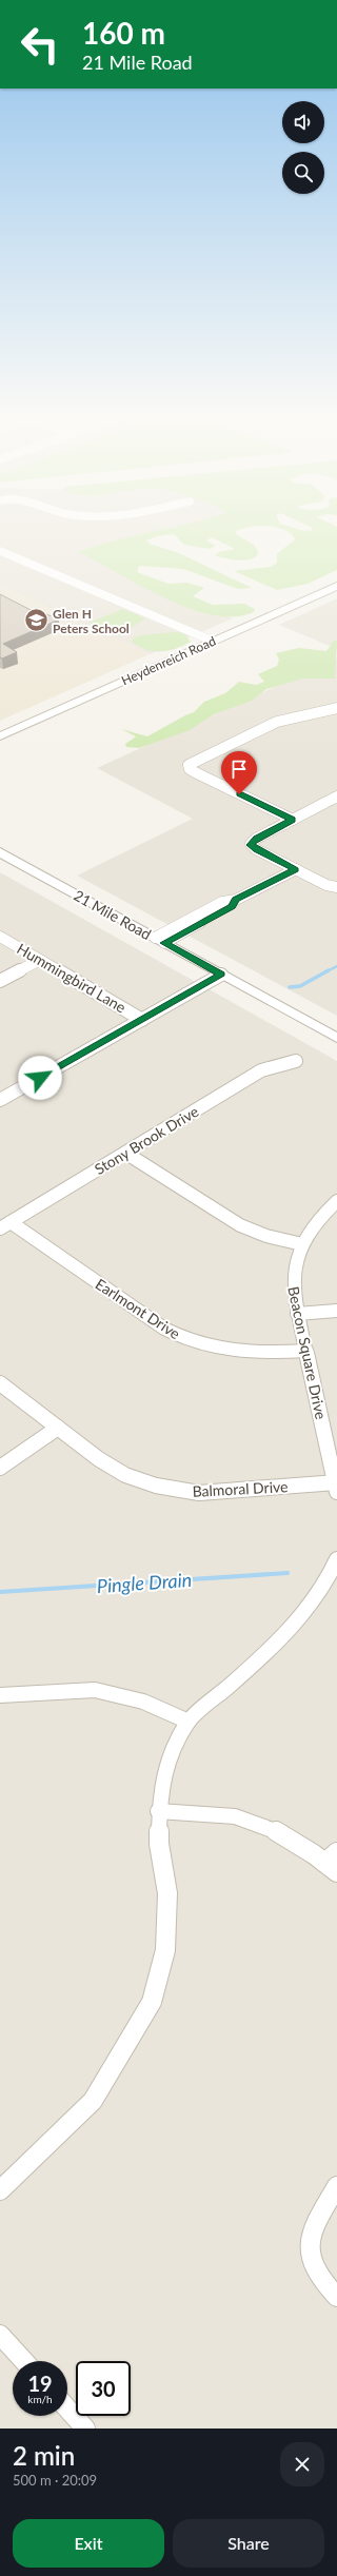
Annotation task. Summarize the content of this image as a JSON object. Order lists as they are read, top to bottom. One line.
{"streets":{"street":["Heydenreich Road","21 Mile Road","Hummingbird Lane","Stony Brook Drive","Earlmont Drive","Beacon Square Drive","Balmoral Drive"]},"crossings":[["Stony Brook Drive","Earlmont Drive"],["Earlmont Drive","Beacon Square Drive"],["Beacon Square Drive","Balmoral Drive"]],"water":["Pingle Drain"],"places":{"school or university":["Glen H Peters School"]},"page":{"turn":["160 m","21 Mile Road"],"speed":"19 km/h","limit":"30","heading":["2 min","500 m · 20:09"],"buttons":["Exit","Share"]}}
